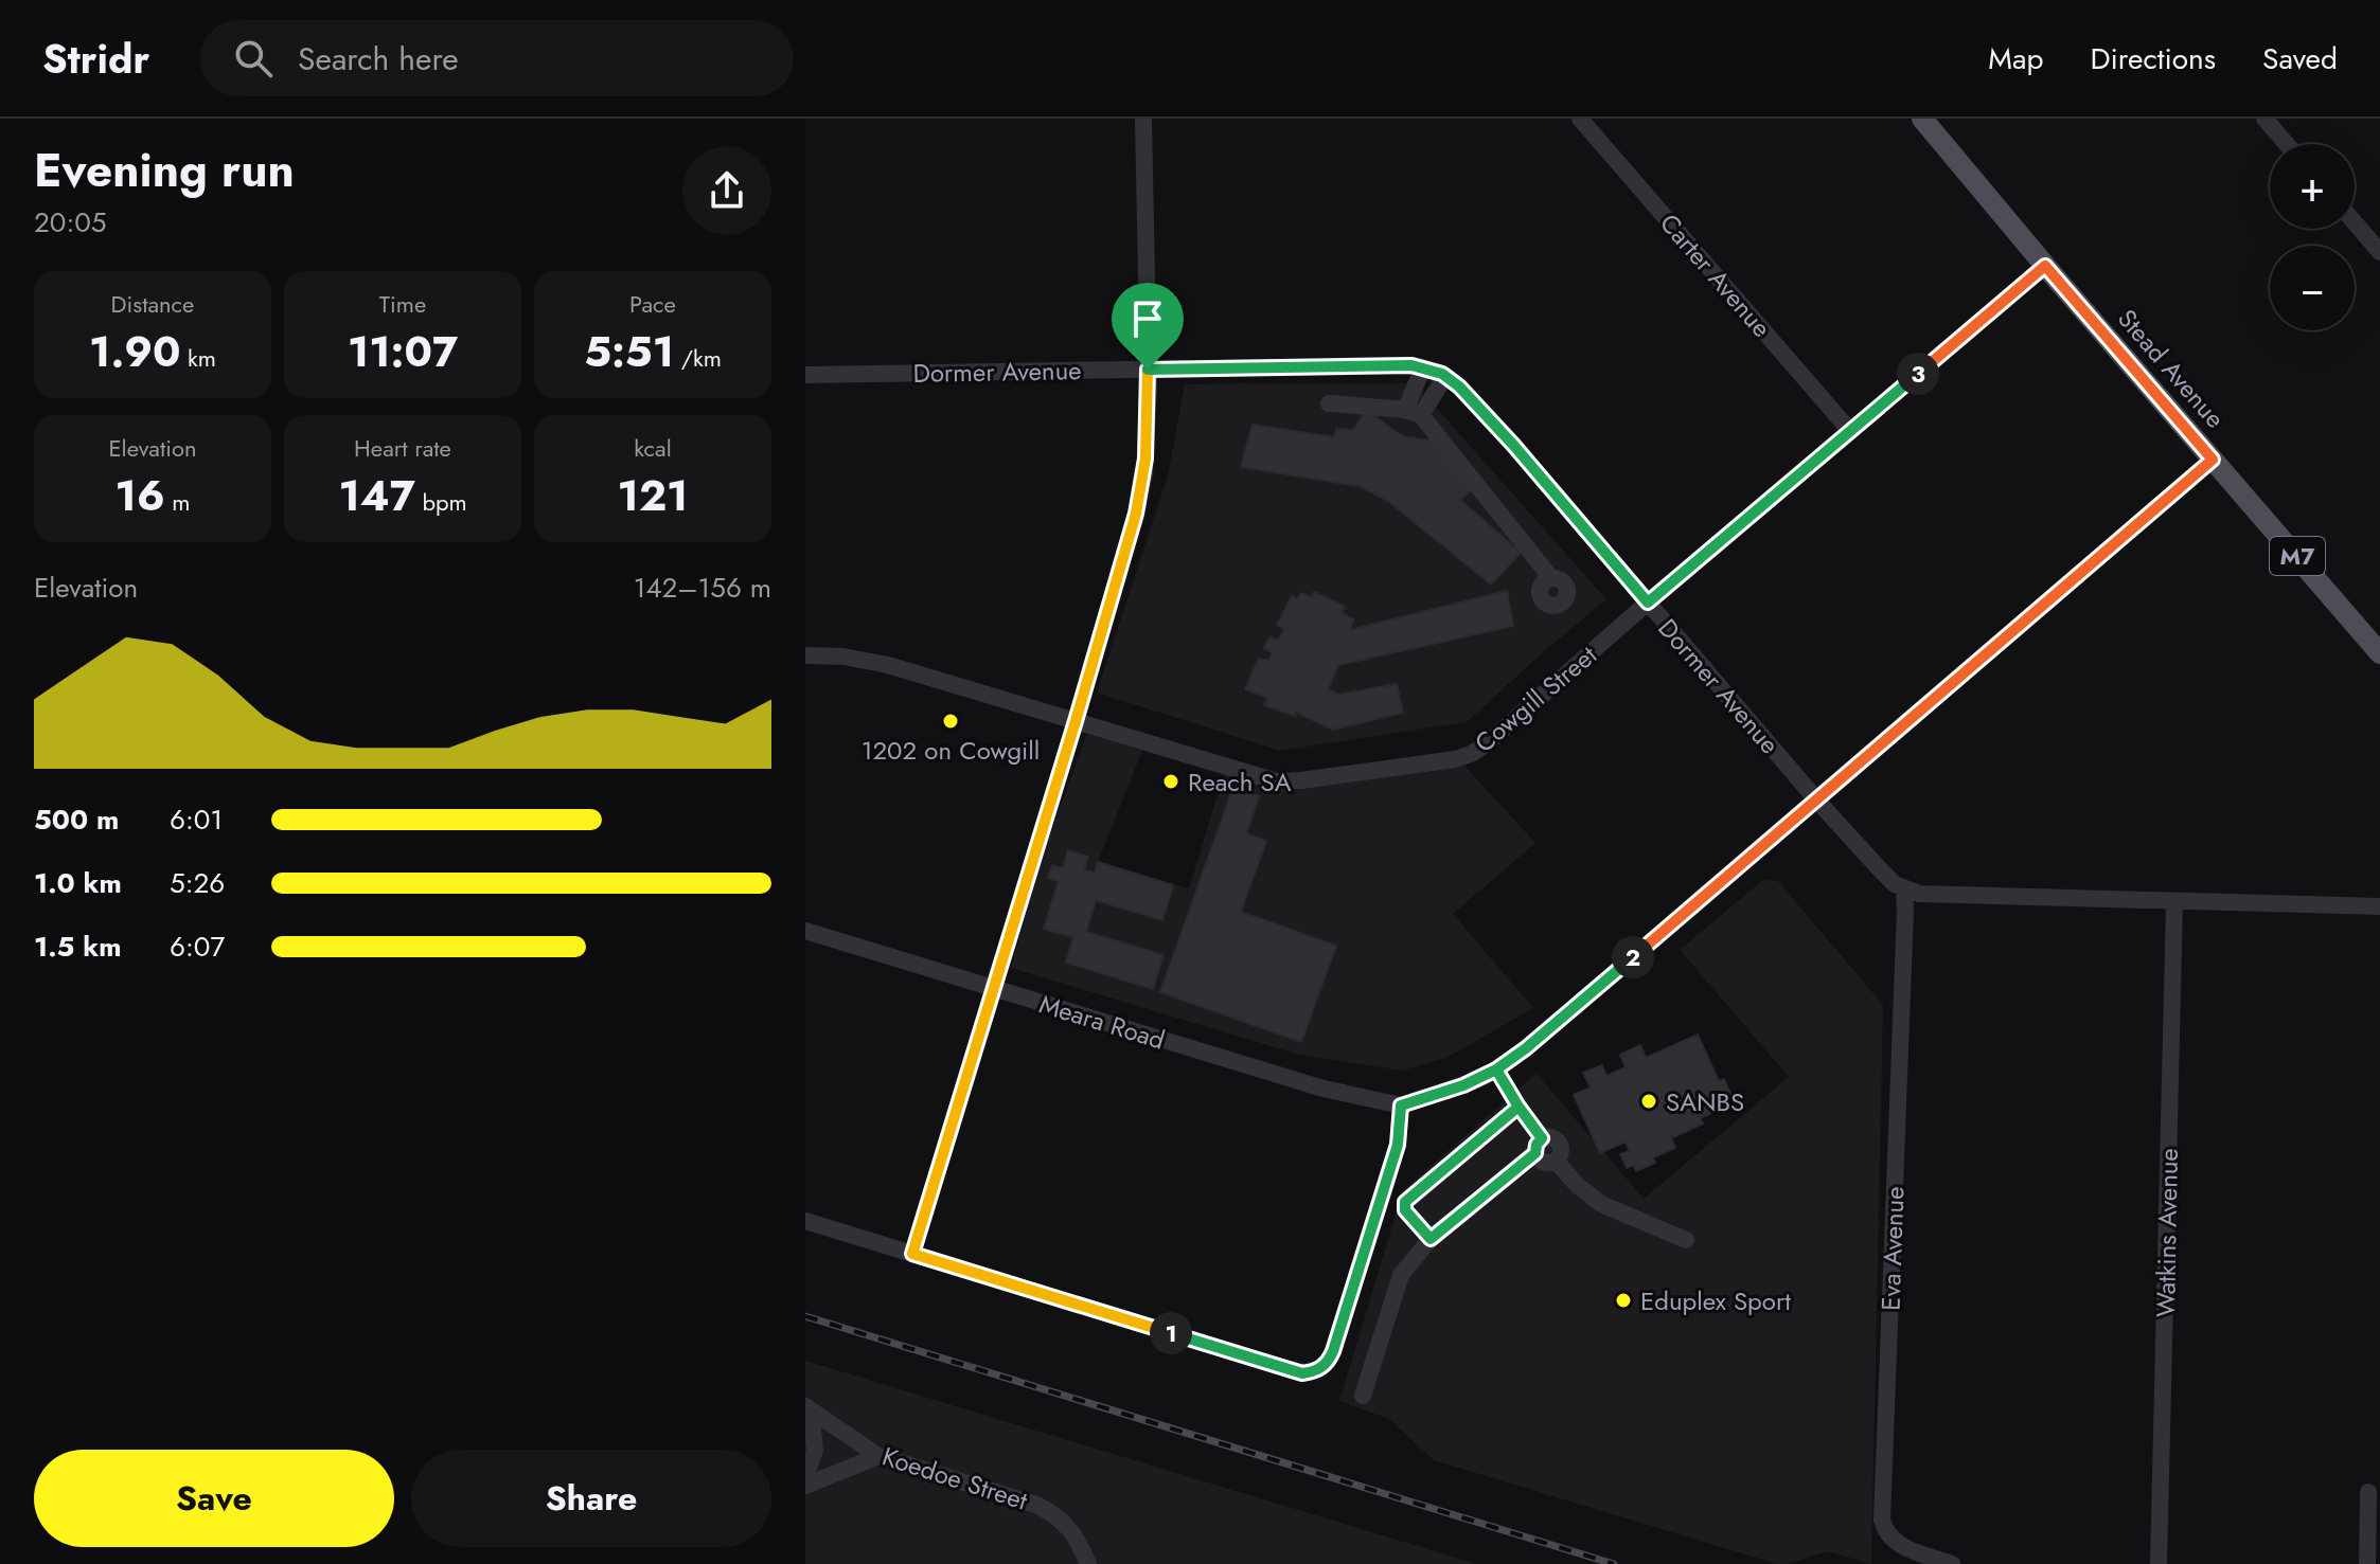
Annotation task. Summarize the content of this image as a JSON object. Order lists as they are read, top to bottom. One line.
{"streets":{"main road":["Stead Avenue","M7"],"street":["Carter Avenue","Dormer Avenue","Cowgill Street","Meara Road","Watkins Avenue","Eva Avenue","Koedoe Street"]},"crossings":[["Carter Avenue","Cowgill Street"],["Stead Avenue","Cowgill Street"],["Dormer Avenue","Cowgill Street"],["Dormer Avenue","Eva Avenue"]],"places":["1202 on Cowgill","Reach SA","SANBS","Eduplex Sport"],"page":{"header":"Stridr","search":"Search here","nav":["Map","Directions","Saved"],"heading":["Evening run","20:05"],"map_buttons":["+","−"],"stats":[["Distance","1.90 km"],["Time","11:07"],["Pace","5:51 /km"],["Elevation","16 m"],["Heart rate","147 bpm"],["kcal","121"]],"pins":["3","2","1"],"chart":["Elevation","142–156 m"],"list":[{"name":"500 m","note":"6:01"},{"name":"1.0 km","note":"5:26"},{"name":"1.5 km","note":"6:07"}],"buttons":["Save","Share"]}}
